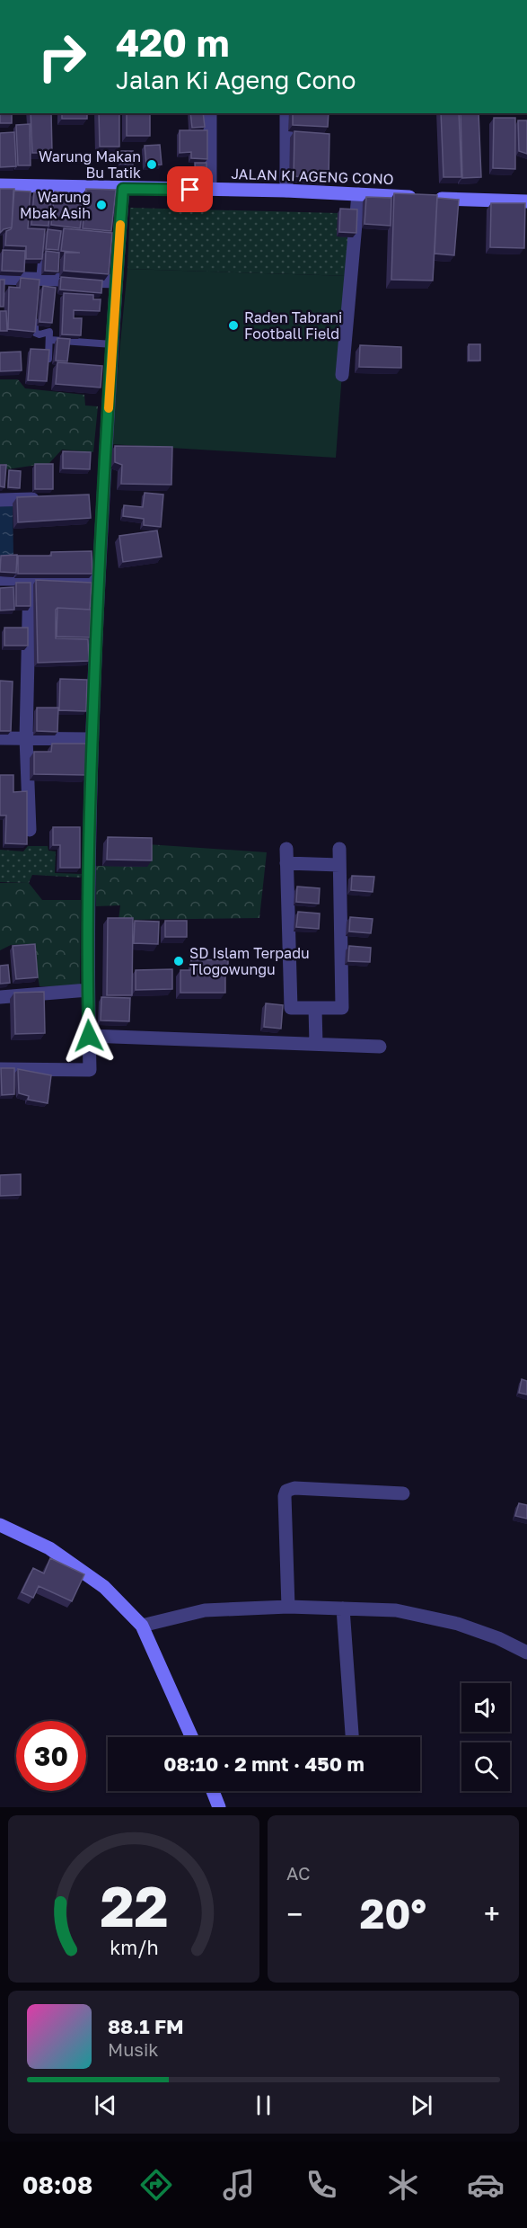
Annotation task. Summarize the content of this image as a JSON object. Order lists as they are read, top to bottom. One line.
{"streets":{"main road":["JALAN KI AGENG CONO"]},"places":["Warung Makan Bu Tatik","Warung Mbak Asih","Raden Tabrani Football Field","SD Islam Terpadu Tlogowungu"],"page":{"turn":["420 m","Jalan Ki Ageng Cono"],"limit":"30","trip":"08:10 · 2 mnt · 450 m","tile":"AC","heat":["−","20°","+"],"song":["88.1 FM","Musik"],"tabs":"08:08","gauge":["22","km/h"]}}
